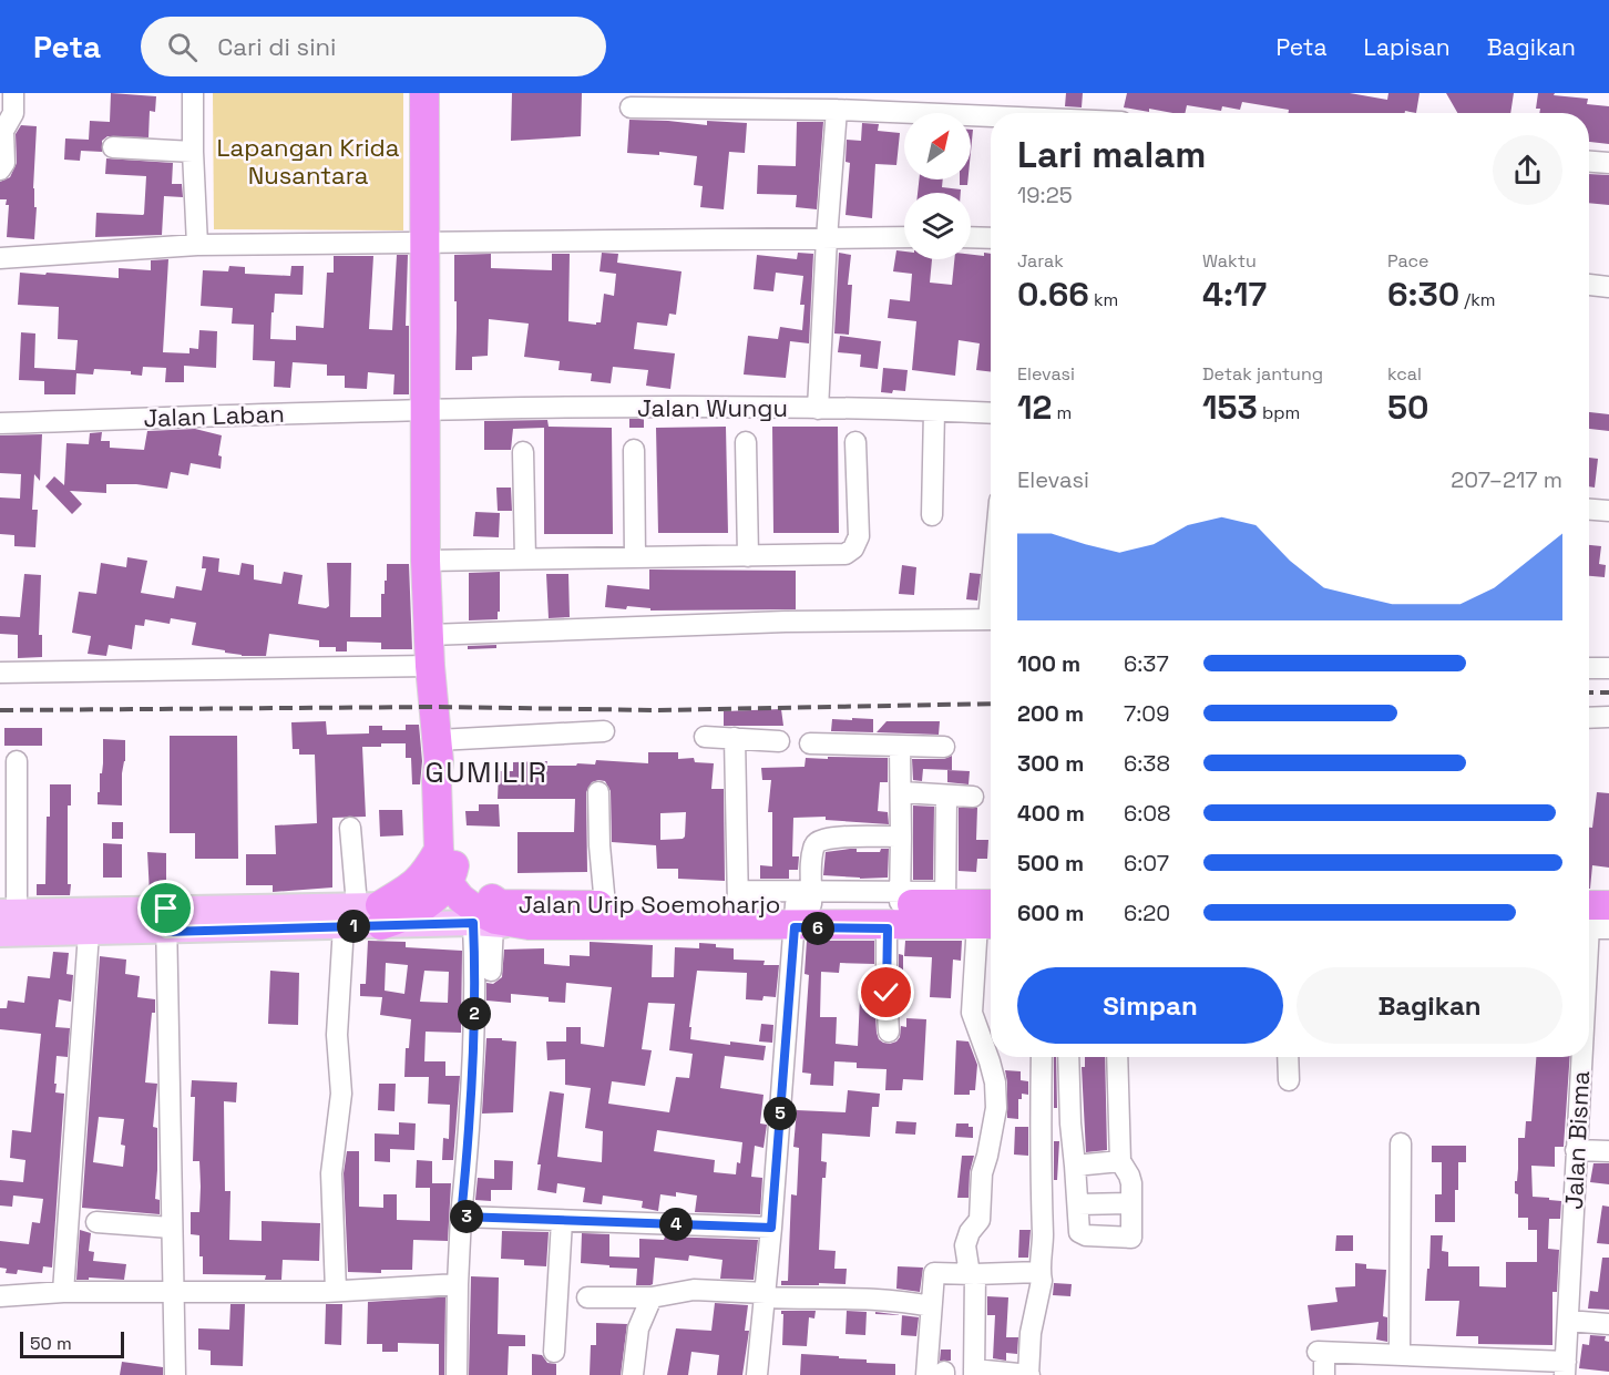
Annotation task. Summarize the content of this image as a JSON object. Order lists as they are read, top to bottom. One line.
{"streets":{"highway":["Jalan Urip Soemoharjo"],"street":["Jalan Wungu","Jalan Laban","Jalan Bisma"]},"crossings":[["Jalan Wungu","Jalan Laban"]],"districts":["GUMILIR"],"parks":["Lapangan Krida Nusantara"],"scale_bar":"50 m","north":"top right","page":{"header":"Peta","search":"Cari di sini","nav":["Peta","Lapisan","Bagikan"],"heading":["Lari malam","19:25"],"stats":[["Jarak","0.66 km"],["Waktu","4:17"],["Pace","6:30 /km"],["Elevasi","12 m"],["Detak jantung","153 bpm"],["kcal","50"]],"chart":["Elevasi","207–217 m"],"list":[{"name":"100 m","note":"6:37"},{"name":"200 m","note":"7:09"},{"name":"300 m","note":"6:38"},{"name":"400 m","note":"6:08"},{"name":"500 m","note":"6:07"},{"name":"600 m","note":"6:20"}],"pins":["1","6","2","5","3","4"],"buttons":["Simpan","Bagikan"],"scale":"50 m"}}
